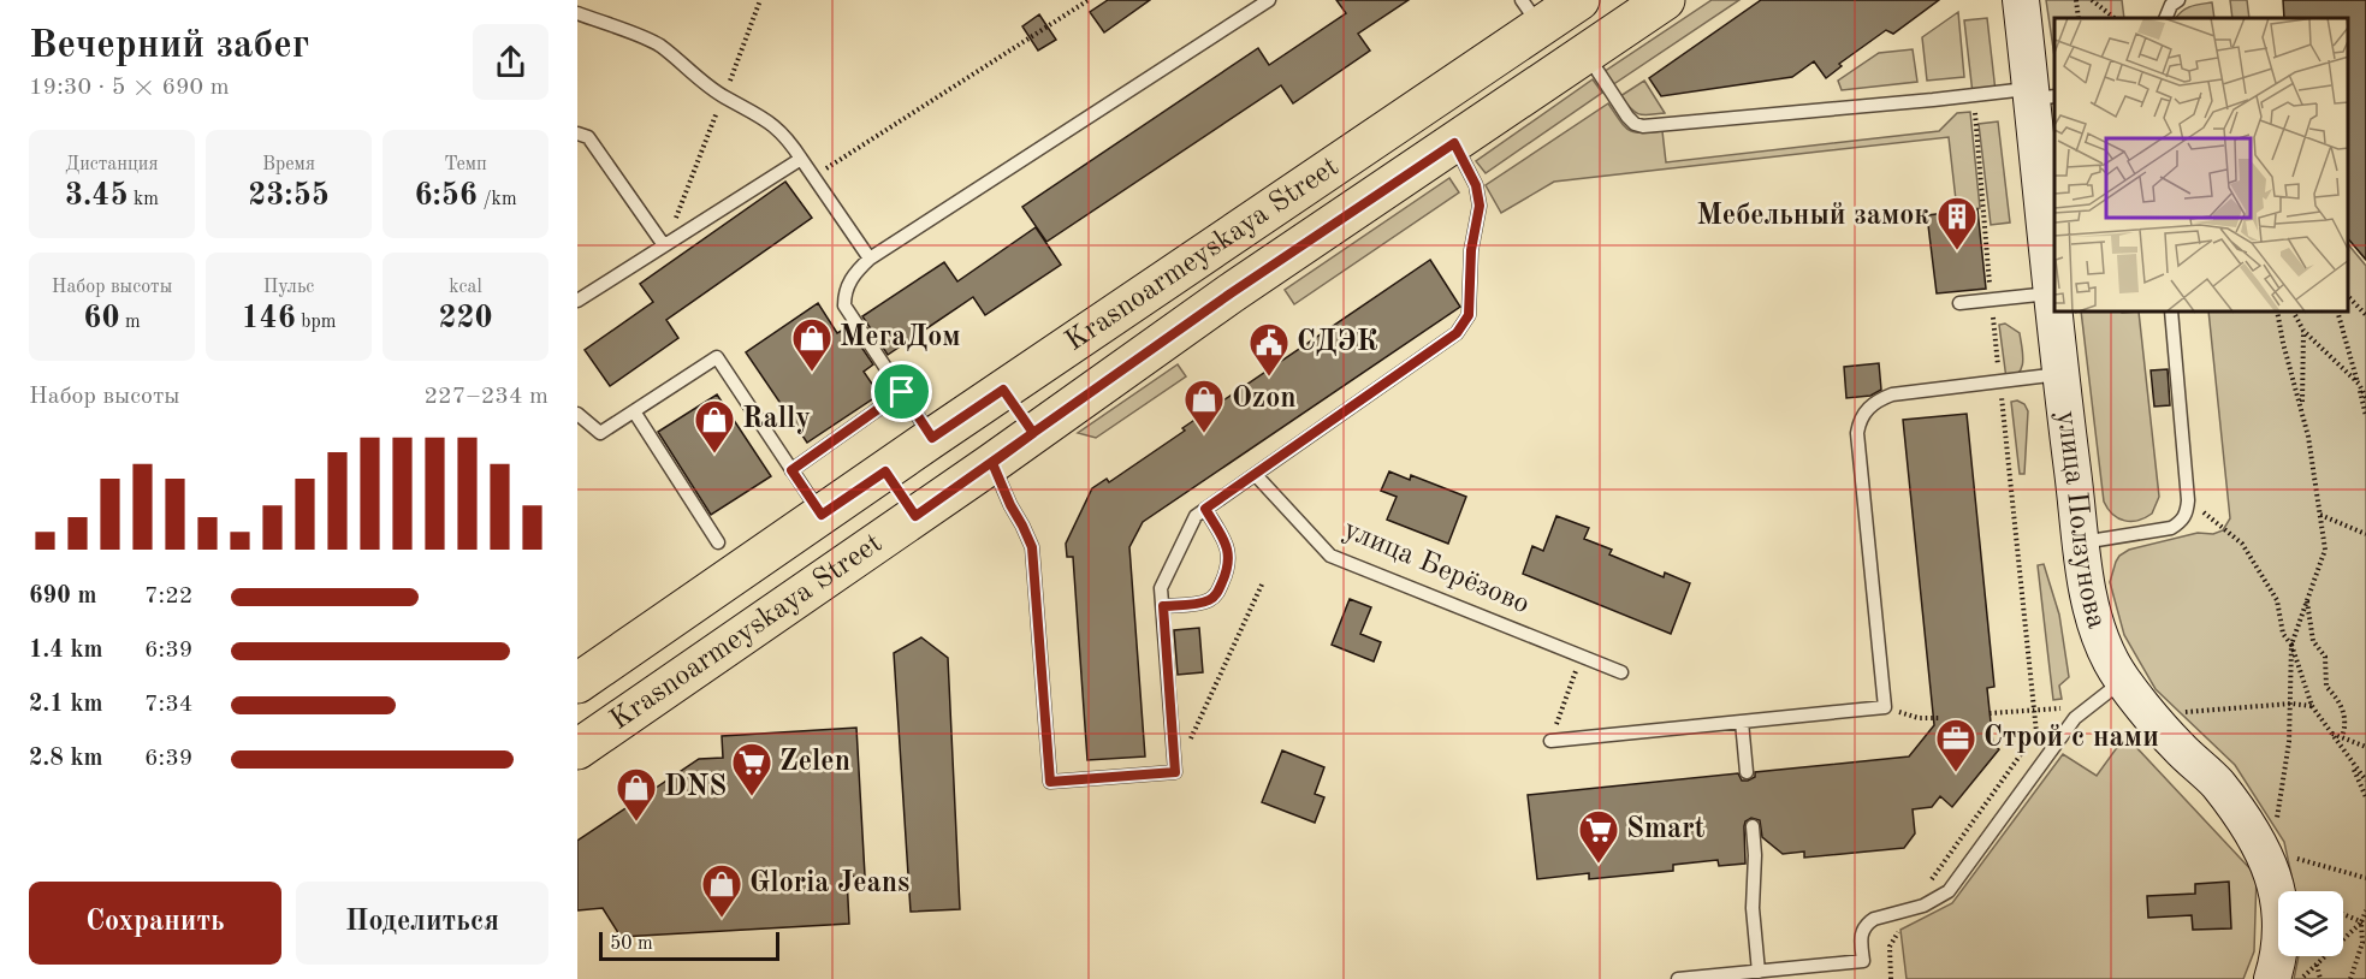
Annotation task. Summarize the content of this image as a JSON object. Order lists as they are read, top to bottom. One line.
{"streets":{"main road":["Krasnoarmeyskaya Street","улица Ползунова"],"lane":["улица Берёзово"]},"places":{"building":["Мебельный замок"],"shop":["МегаДом","Ozon","Rally","DNS","Gloria Jeans"],"public building":["СДЭК"],"office":["Строй с нами"],"supermarket":["Zelen","Smart"]},"scale_bar":"50 m","page":{"heading":["Вечерний забег","19:30 · 5 × 690 m"],"stats":[["Дистанция","3.45 km"],["Время","23:55"],["Темп","6:56 /km"],["Набор высоты","60 m"],["Пульс","146 bpm"],["kcal","220"]],"chart":["Набор высоты","227–234 m"],"list":[{"name":"690 m","note":"7:22"},{"name":"1.4 km","note":"6:39"},{"name":"2.1 km","note":"7:34"},{"name":"2.8 km","note":"6:39"}],"buttons":["Сохранить","Поделиться"],"scale":"50 m"}}
